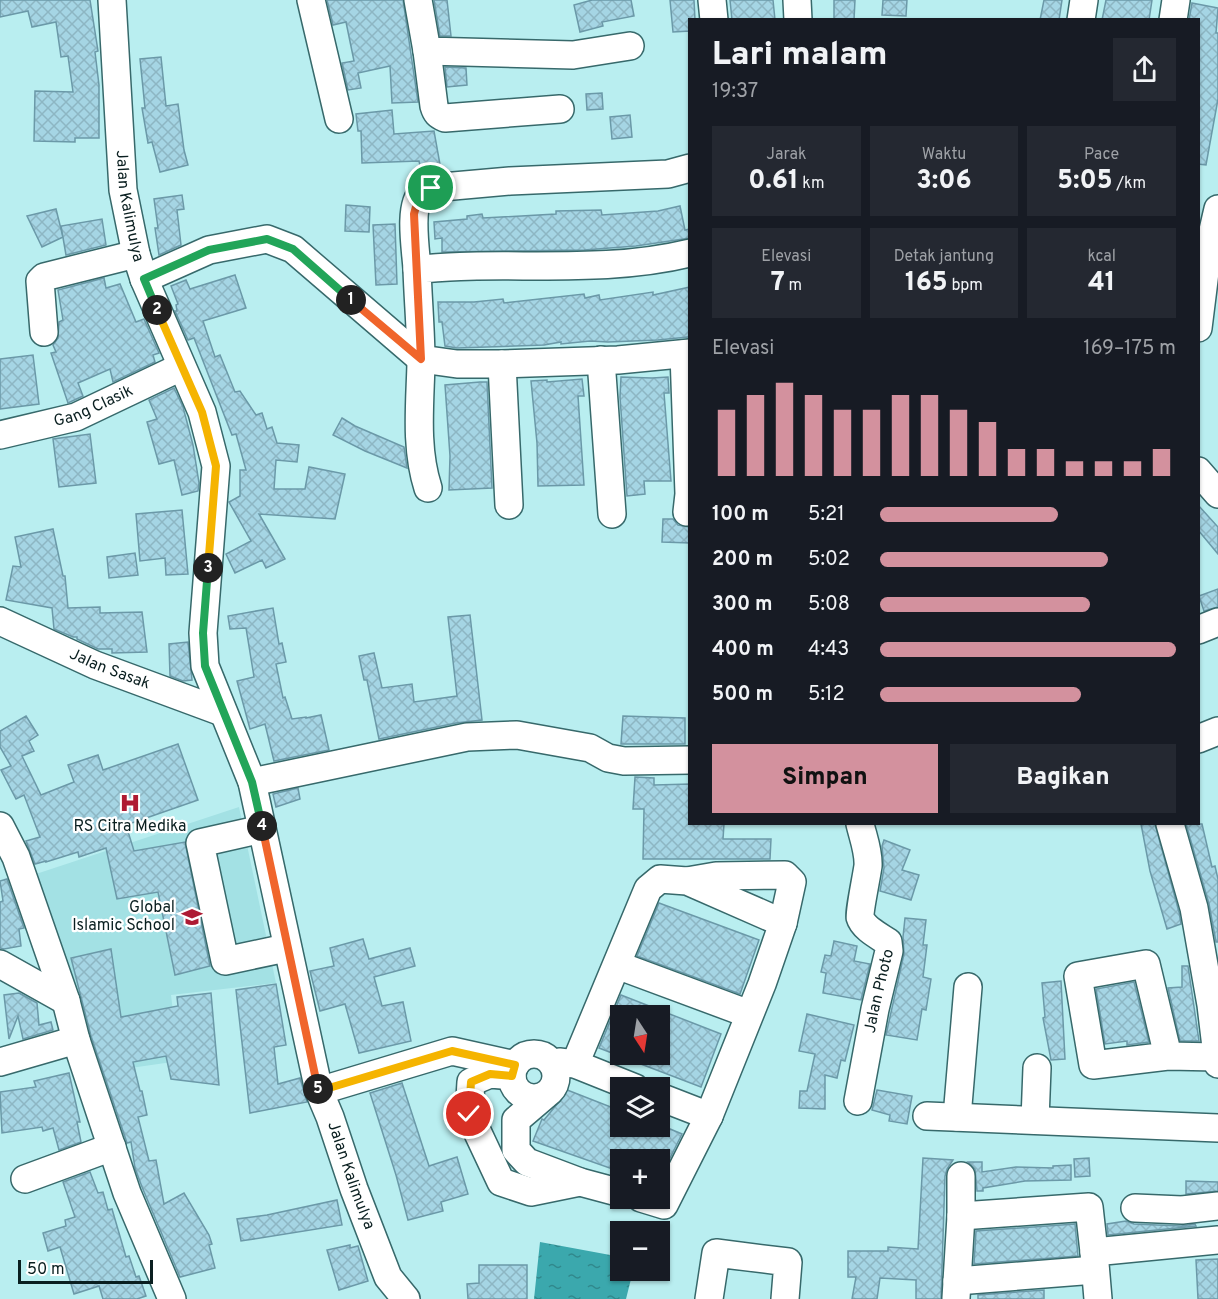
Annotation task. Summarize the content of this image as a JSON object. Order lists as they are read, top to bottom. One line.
{"streets":{"street":["Jalan Kalimulya","Gang Clasik","Jalan Sasak","Jalan Photo"]},"crossings":[["Jalan Kalimulya","Gang Clasik"],["Jalan Kalimulya","Jalan Sasak"]],"places":{"hospital":["RS Citra Medika"],"school or university":["Global Islamic School"]},"scale_bar":"50 m","north":"bottom","page":{"heading":["Lari malam","19:37"],"stats":[["Jarak","0.61 km"],["Waktu","3:06"],["Pace","5:05 /km"],["Elevasi","7 m"],["Detak jantung","165 bpm"],["kcal","41"]],"pins":["1","2","3","4","5"],"chart":["Elevasi","169–175 m"],"list":[{"name":"100 m","note":"5:21"},{"name":"200 m","note":"5:02"},{"name":"300 m","note":"5:08"},{"name":"400 m","note":"4:43"},{"name":"500 m","note":"5:12"}],"buttons":["Simpan","Bagikan"],"map_buttons":["+","−"],"scale":"50 m"}}
